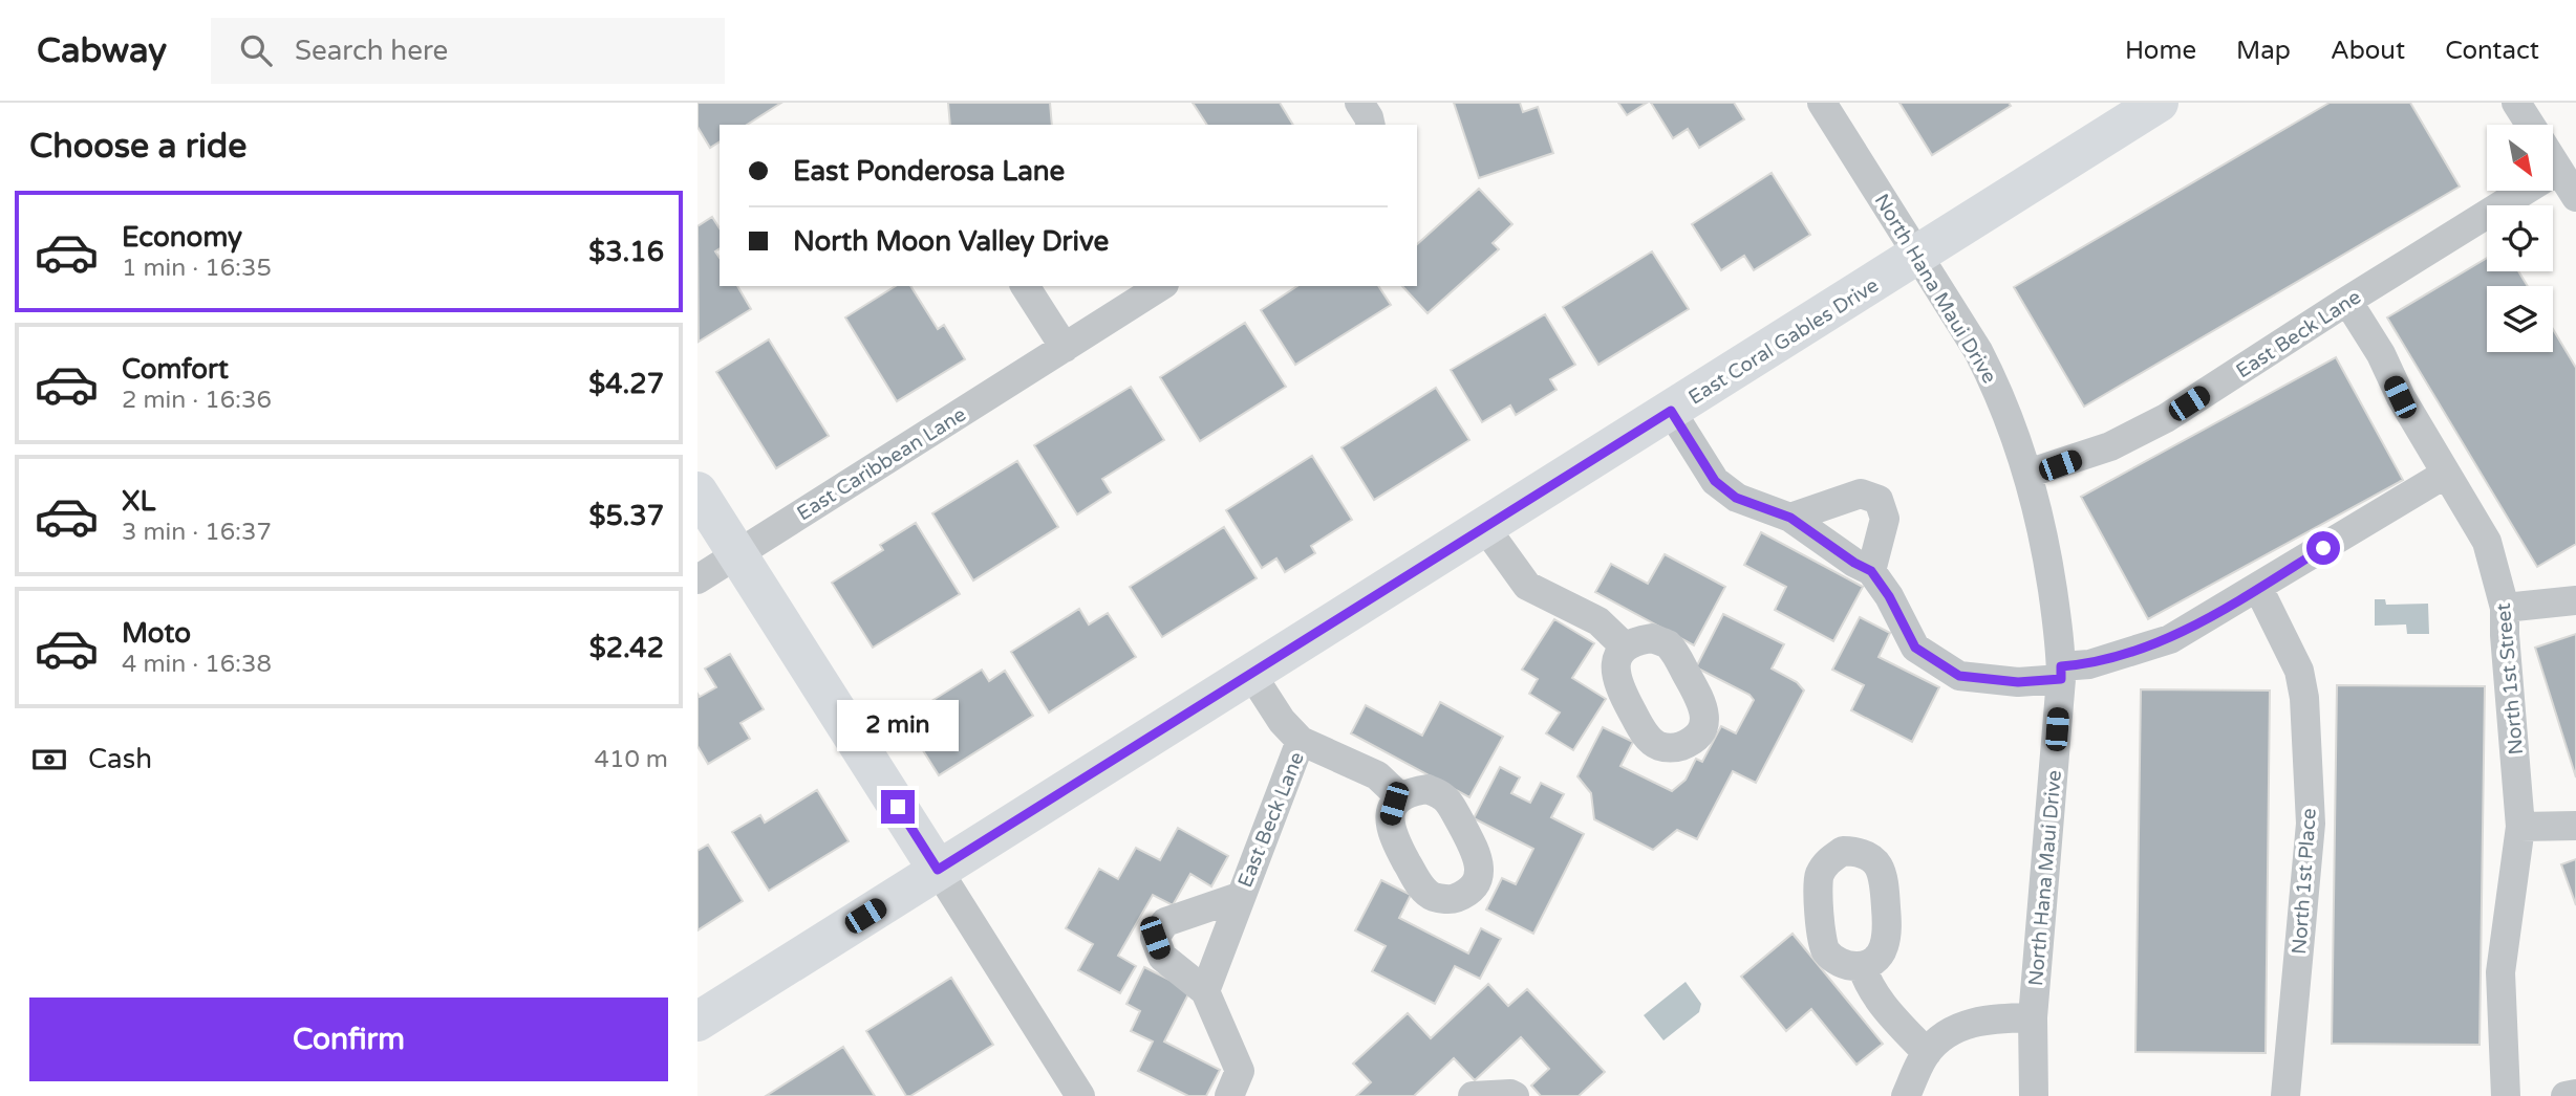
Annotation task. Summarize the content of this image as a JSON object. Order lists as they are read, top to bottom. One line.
{"streets":{"street":["North Hana Maui Drive","East Beck Lane","East Coral Gables Drive","East Caribbean Lane","North 1st Street","North 1st Place"]},"crossings":[["North Hana Maui Drive","East Beck Lane"],["North Hana Maui Drive","East Coral Gables Drive"],["East Beck Lane","North 1st Street"]],"north":"bottom right","page":{"header":"Cabway","search":"Search here","nav":["Home","Map","About","Contact"],"heading":"Choose a ride","banner":["East Ponderosa Lane","North Moon Valley Drive"],"list":[{"name":"Economy","note":"1 min · 16:35","value":"$3.16"},{"name":"Comfort","note":"2 min · 16:36","value":"$4.27"},{"name":"XL","note":"3 min · 16:37","value":"$5.37"},{"name":"Moto","note":"4 min · 16:38","value":"$2.42"}],"bubble":"2 min","pay":["Cash","410 m"],"buttons":"Confirm"}}
